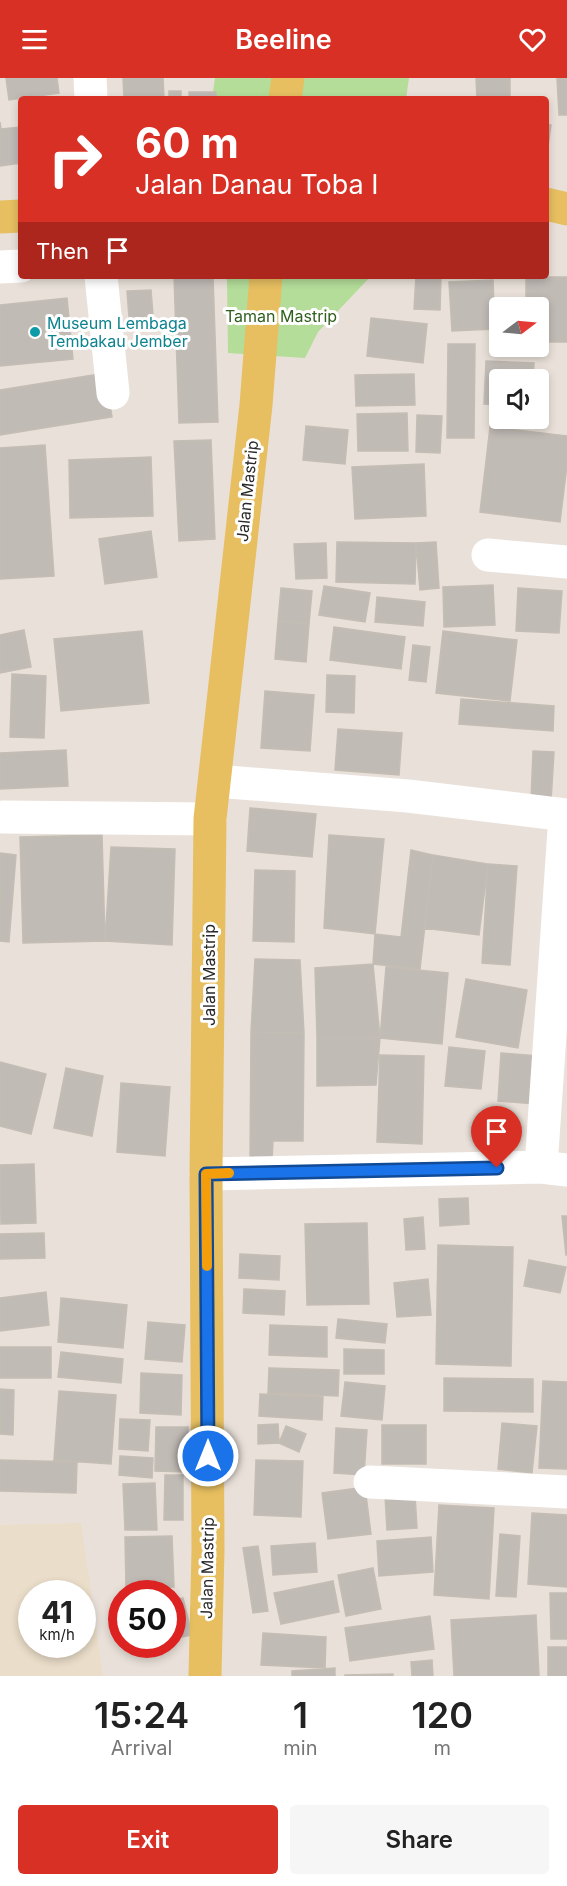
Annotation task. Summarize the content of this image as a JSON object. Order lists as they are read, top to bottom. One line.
{"streets":{"main road":["Jalan Mastrip"]},"parks":["Taman Mastrip"],"places":["Museum Lembaga Tembakau Jember"],"north":"right","page":{"header":"Beeline","turn":["60 m","Jalan Danau Toba I"],"then":"Then","speed":"41 km/h","limit":"50","eta":["15:24","Arrival","1","min","120","m"],"buttons":["Exit","Share"]}}
